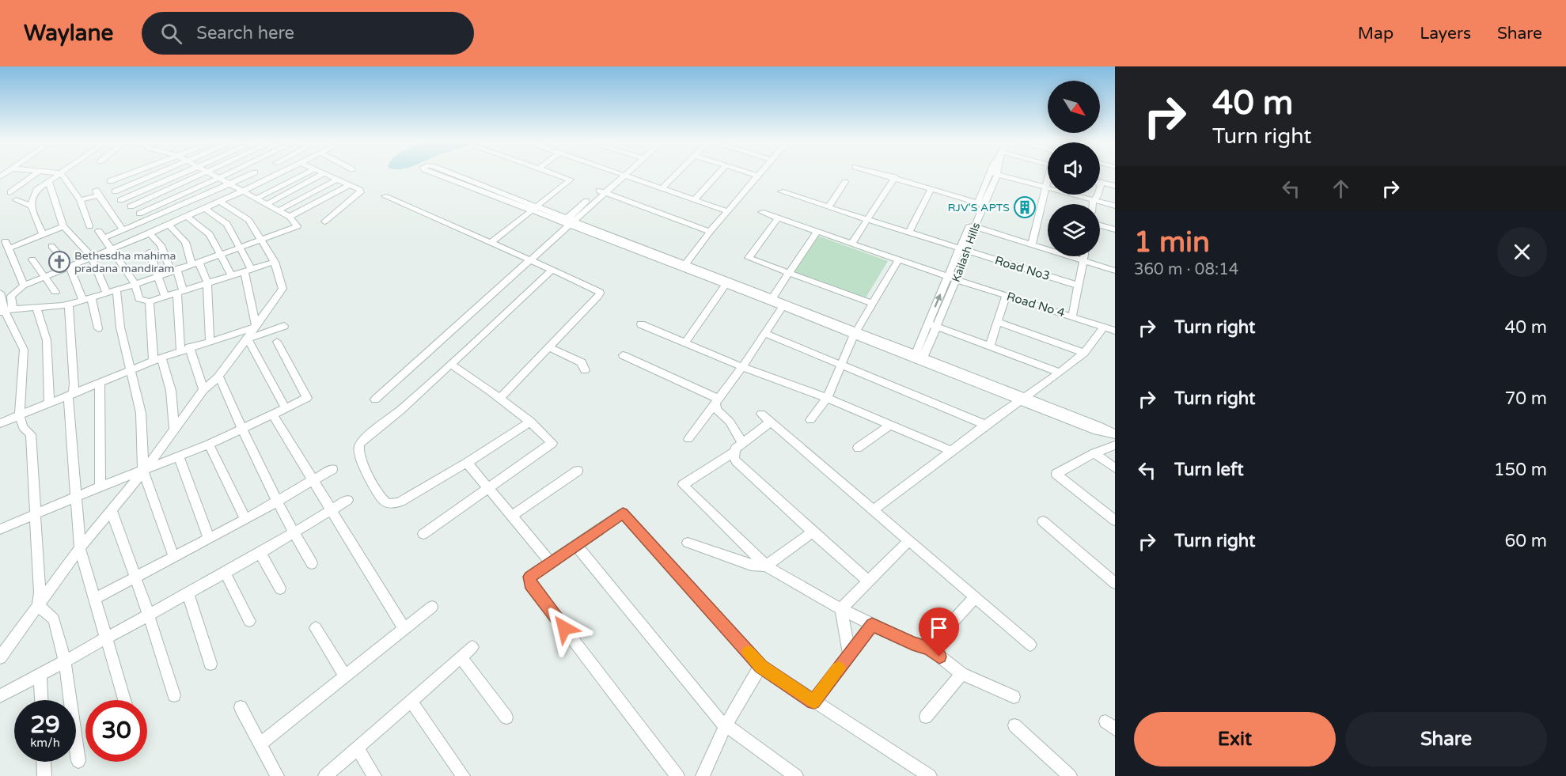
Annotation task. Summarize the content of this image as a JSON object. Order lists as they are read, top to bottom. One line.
{"streets":{"street":["Kailash Hills","Road No3","Road No 4"]},"crossings":[["Kailash Hills","Road No3"],["Kailash Hills","Road No 4"]],"places":{"building":["RJV'S APTS"],"church":["Bethesdha mahima pradana mandiram"]},"north":"bottom right","page":{"header":"Waylane","search":"Search here","nav":["Map","Layers","Share"],"turn":["40 m","Turn right"],"heading":["1 min","360 m · 08:14"],"list":[{"name":"Turn right","value":"40 m"},{"name":"Turn right","value":"70 m"},{"name":"Turn left","value":"150 m"},{"name":"Turn right","value":"60 m"}],"speed":"29 km/h","limit":"30","buttons":["Exit","Share"]}}
